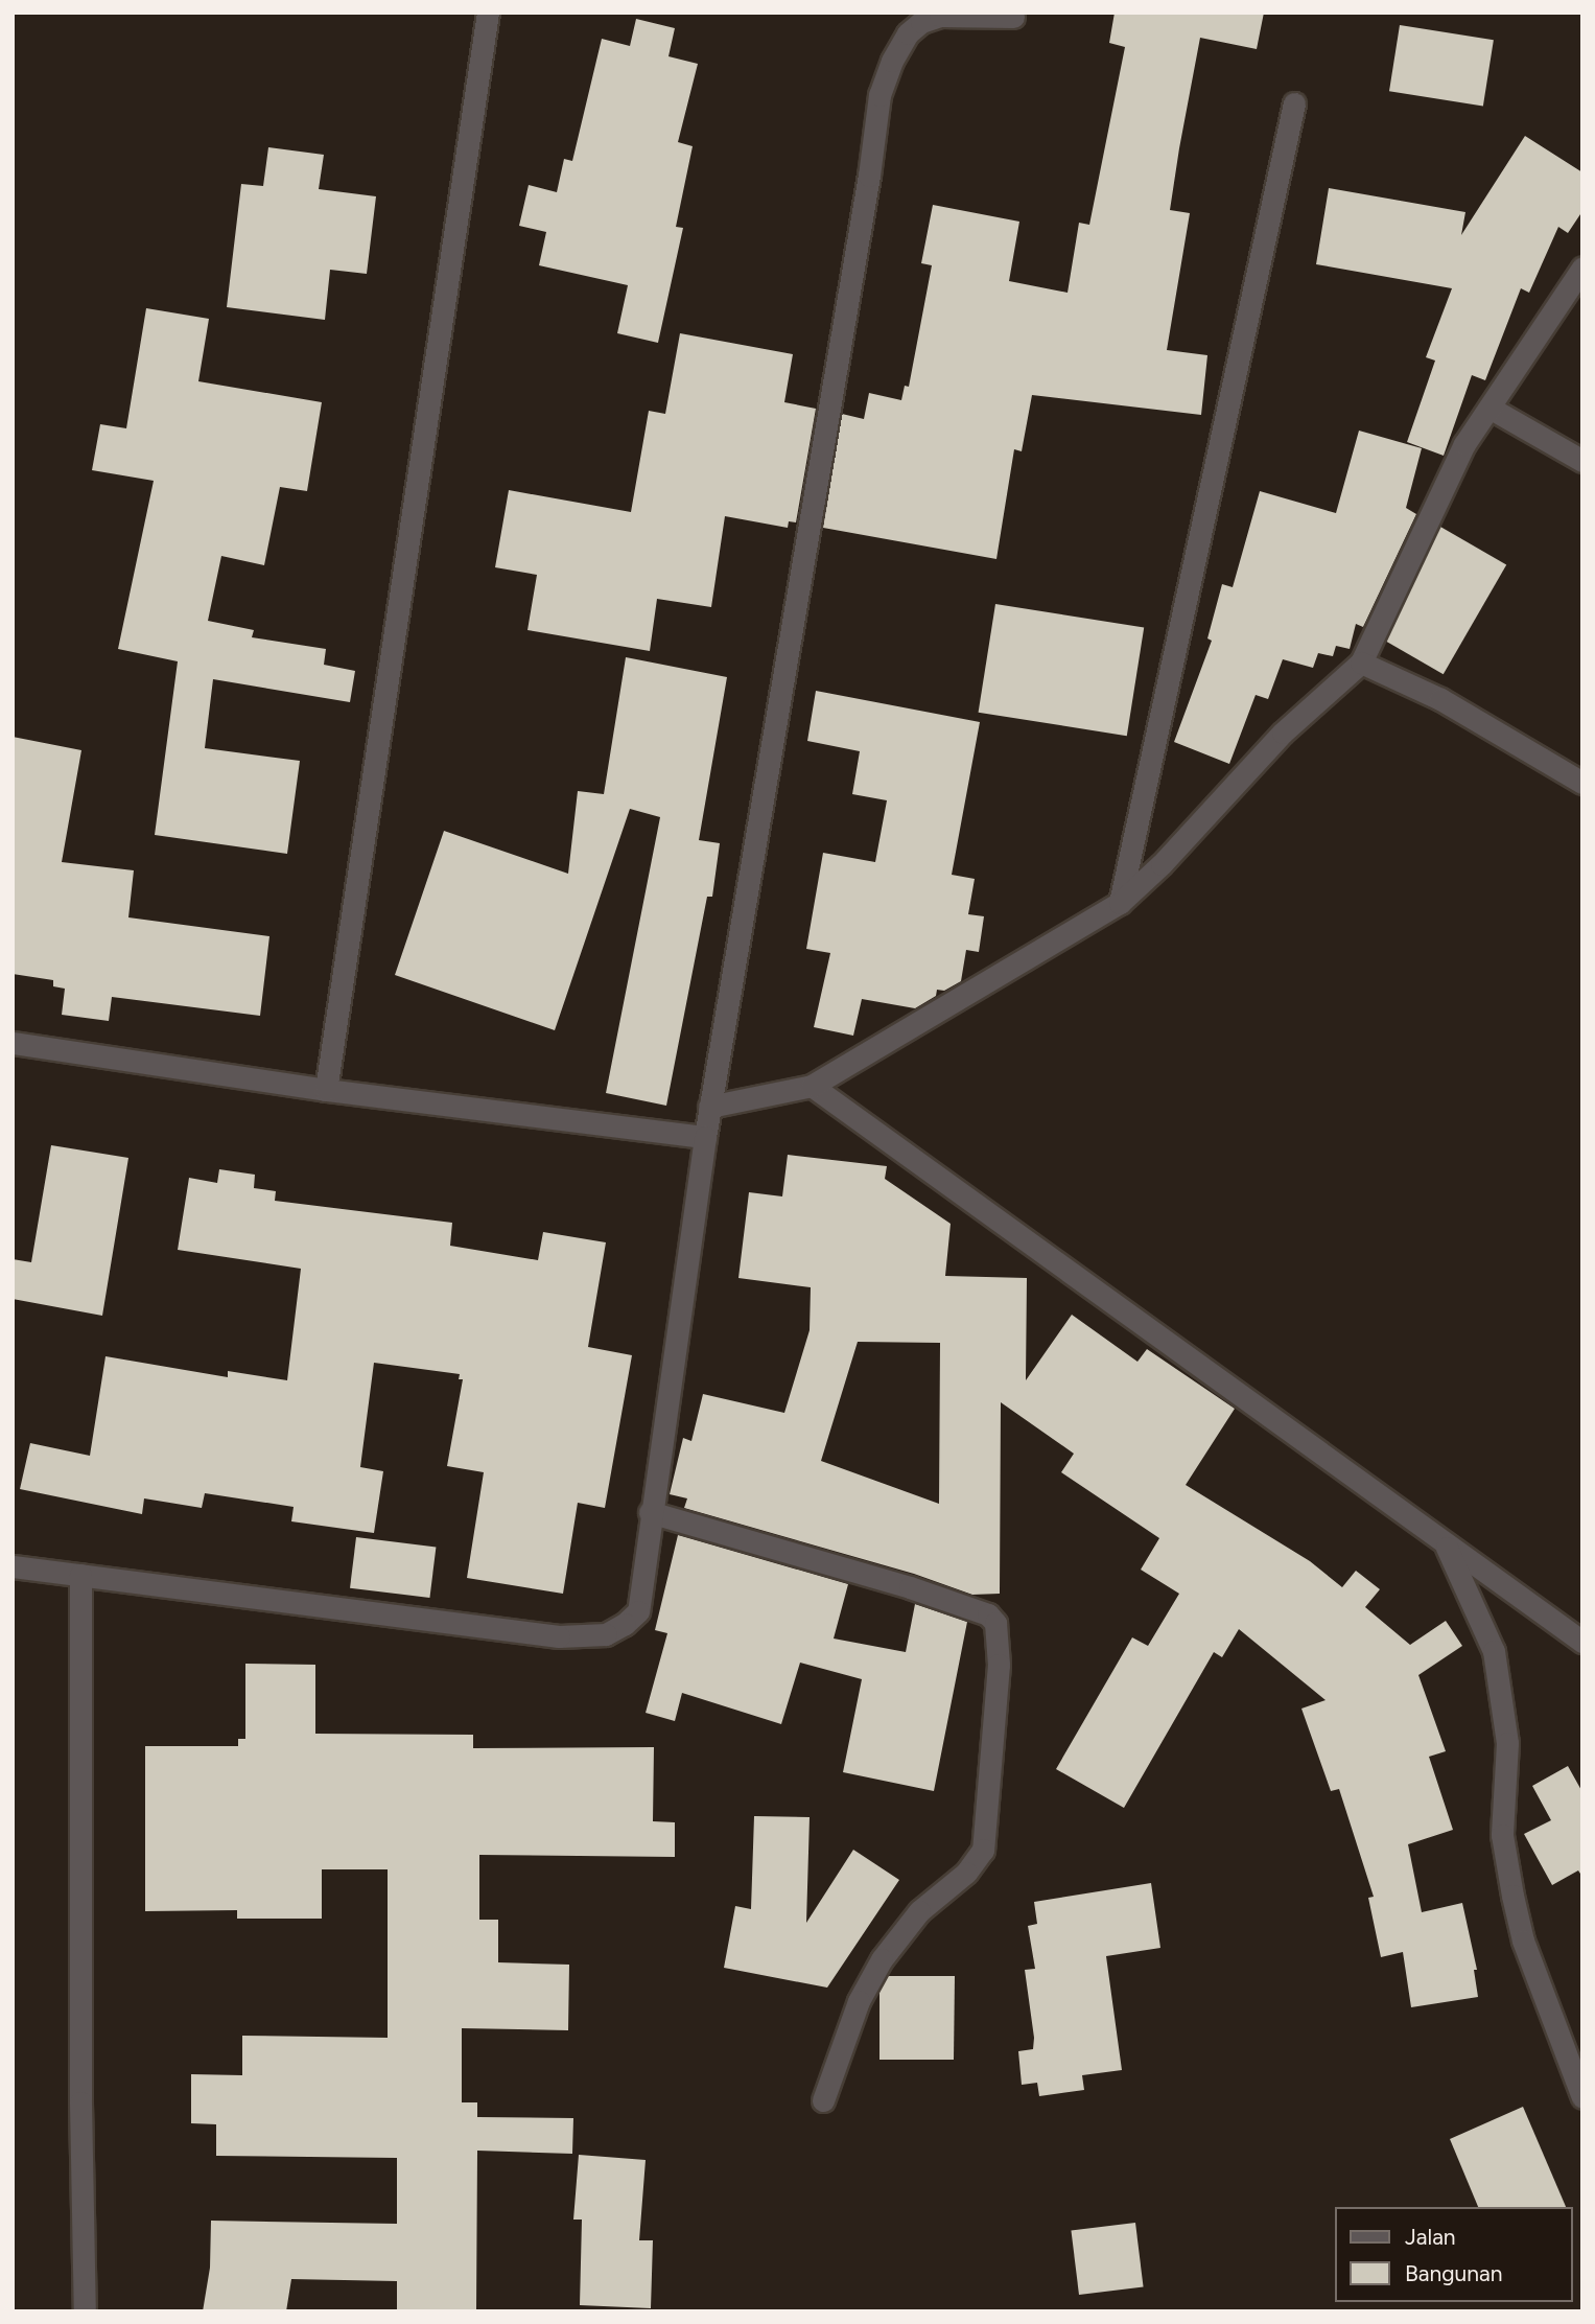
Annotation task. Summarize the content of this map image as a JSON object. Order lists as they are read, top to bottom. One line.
{"legend":["Jalan","Bangunan"]}
